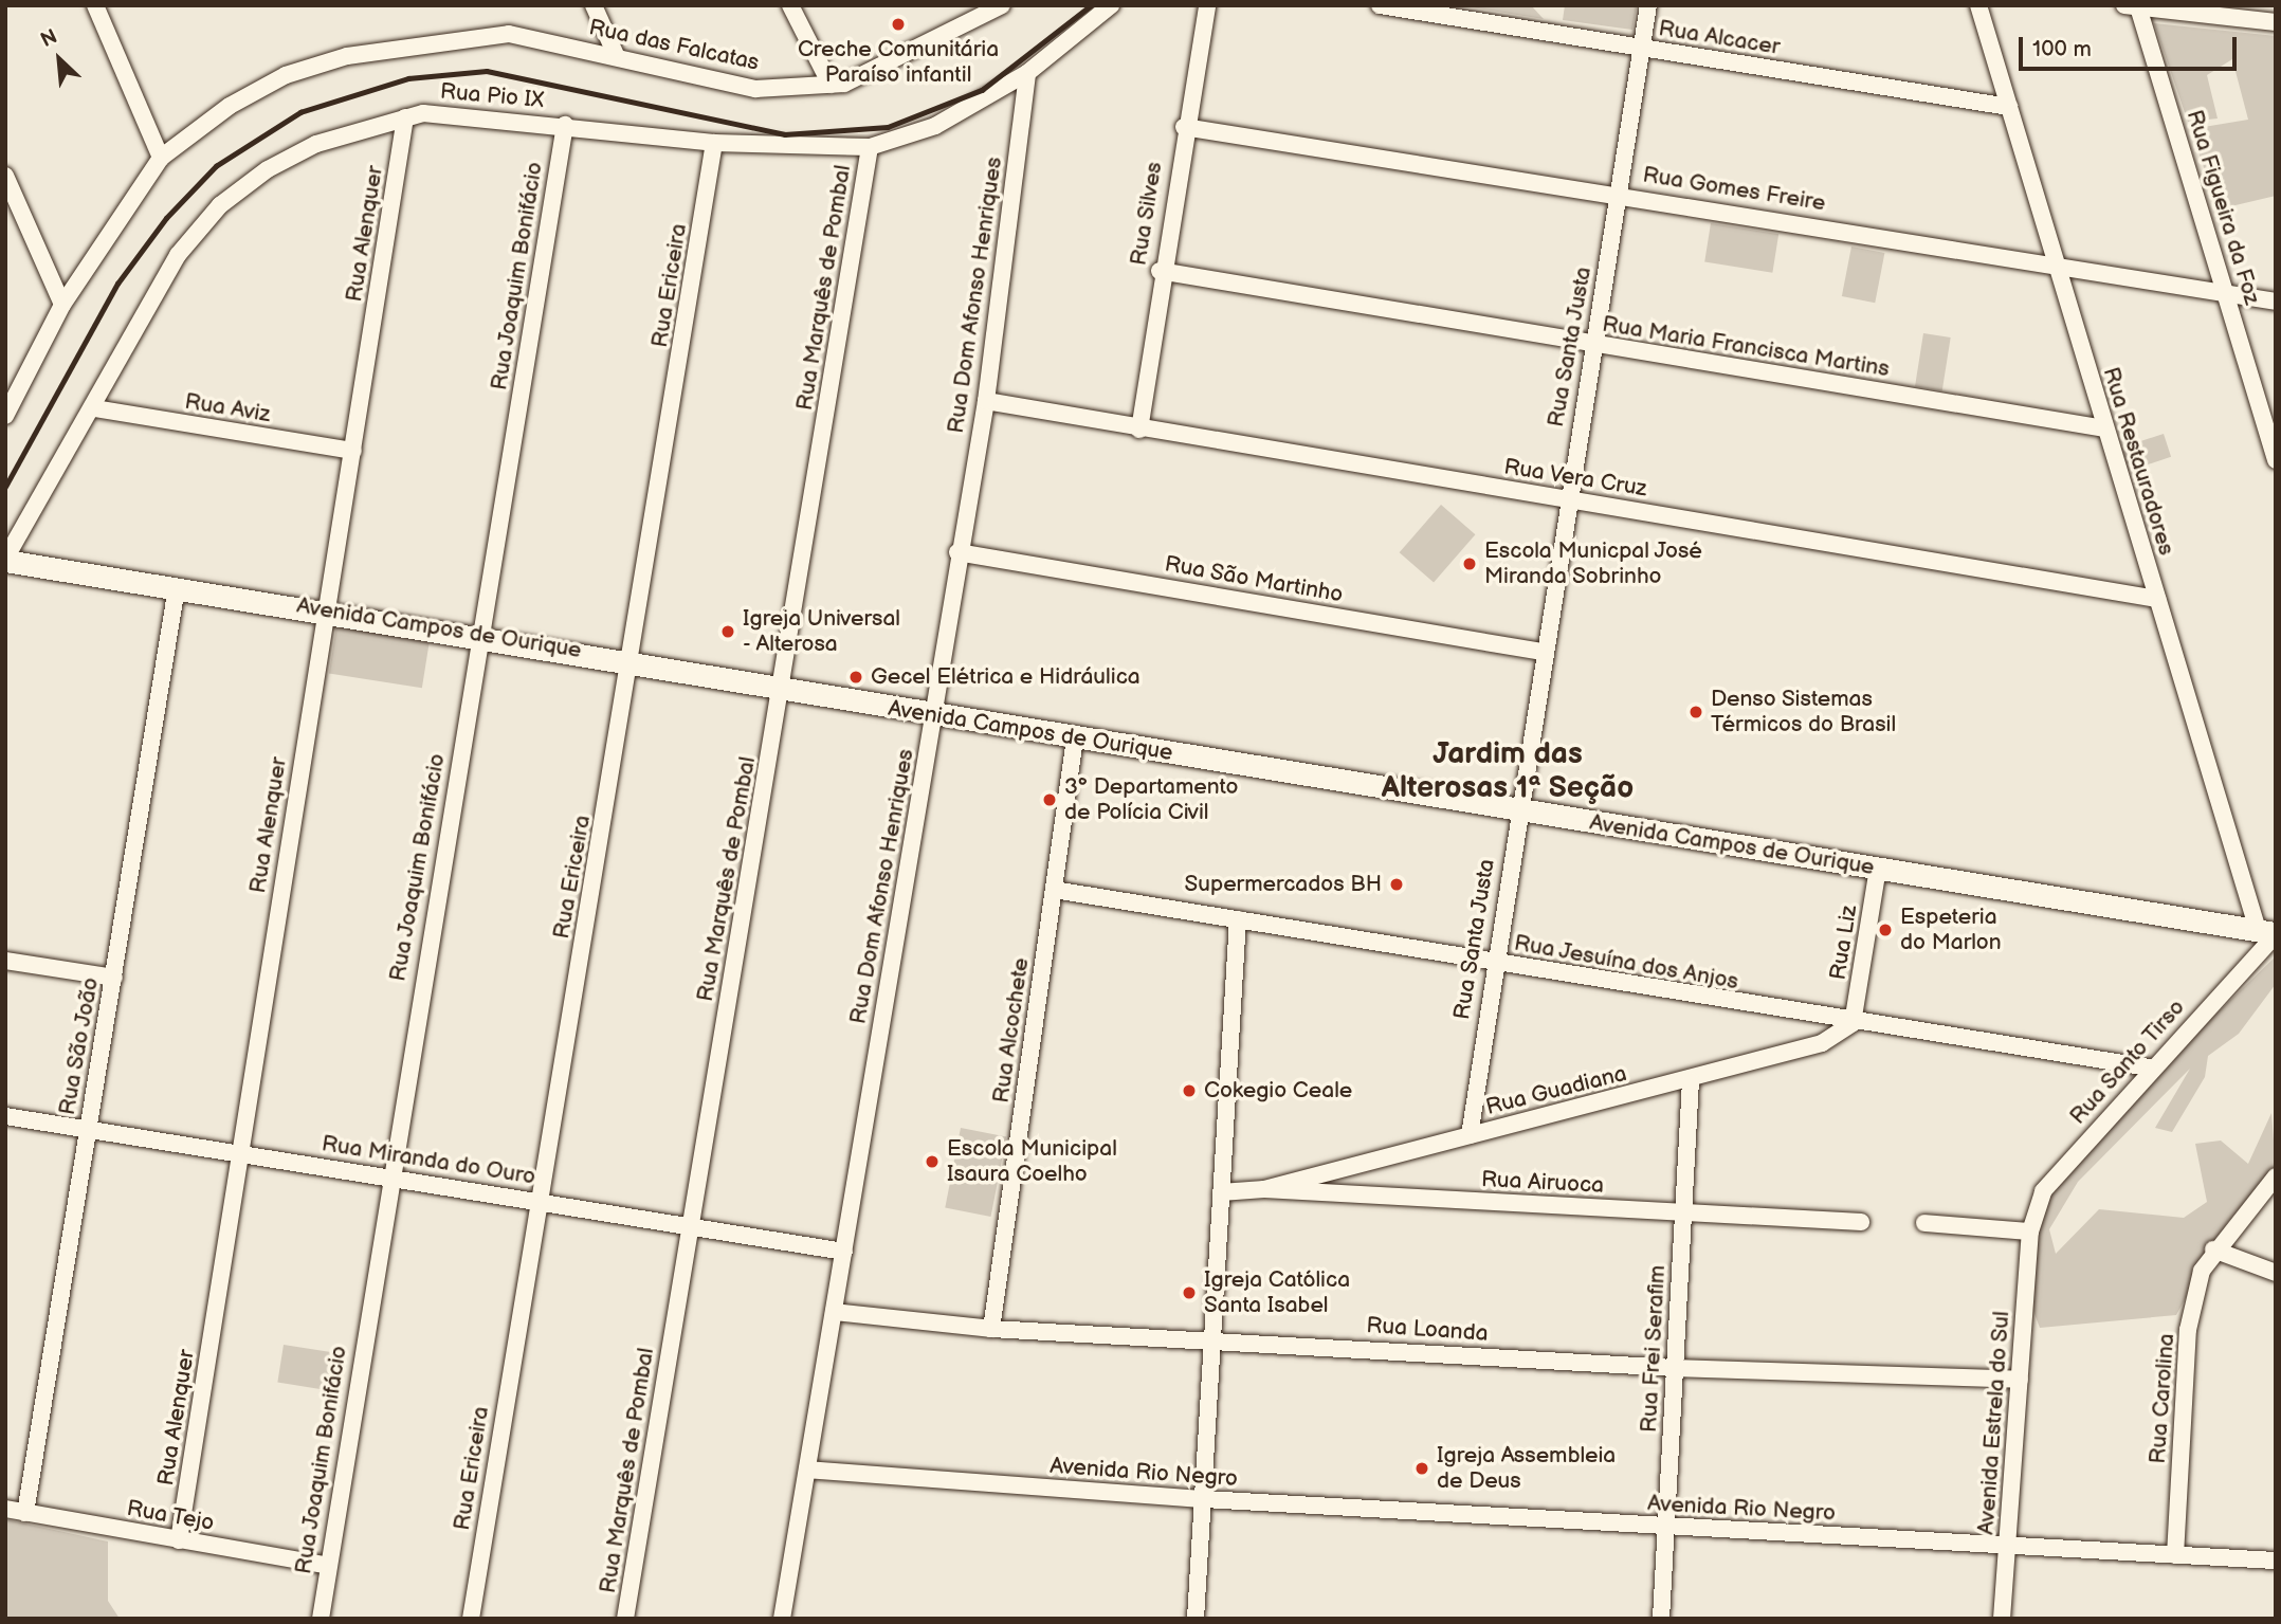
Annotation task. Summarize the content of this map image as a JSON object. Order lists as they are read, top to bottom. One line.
{"streets":{"main road":["Avenida Campos de Ourique"],"street":["Rua Alcacer","Rua das Falcatas","Rua Pio IX","Rua Gomes Freire","Rua Figueira da Foz","Rua Silves","Rua Alenquer","Rua Joaquim Bonifácio","Rua Ericeira","Rua Marquês de Pombal","Rua Dom Afonso Henriques","Rua Santa Justa","Rua Maria Francisca Martins","Rua Aviz","Rua Restauradores","Rua Vera Cruz","Rua São Martinho","Rua Liz","Rua Jesuína dos Anjos","Rua Alcochete","Rua São João","Rua Santo Tirso","Rua Guadiana","Rua Miranda do Ouro","Rua Airuoca","Rua Loanda","Rua Frei Serafim","Rua Carolina","Avenida Estrela do Sul","Avenida Rio Negro","Rua Tejo"]},"crossings":[["Rua Alcacer","Rua Santa Justa"],["Rua Alcacer","Rua Restauradores"],["Rua Pio IX","Rua Alenquer"],["Rua Pio IX","Rua Joaquim Bonifácio"],["Rua Pio IX","Rua Ericeira"],["Rua Pio IX","Rua Marquês de Pombal"],["Rua Pio IX","Rua Dom Afonso Henriques"],["Rua Pio IX","Rua Aviz"],["Rua Pio IX","Avenida Campos de Ourique"],["Rua Gomes Freire","Rua Figueira da Foz"],["Rua Gomes Freire","Rua Silves"],["Rua Gomes Freire","Rua Santa Justa"],["Rua Gomes Freire","Rua Restauradores"],["Rua Silves","Rua Maria Francisca Martins"],["Rua Silves","Rua Vera Cruz"],["Rua Alenquer","Rua Aviz"],["Rua Alenquer","Avenida Campos de Ourique"],["Rua Alenquer","Rua Miranda do Ouro"],["Rua Alenquer","Rua Tejo"],["Rua Joaquim Bonifácio","Avenida Campos de Ourique"],["Rua Joaquim Bonifácio","Rua Miranda do Ouro"],["Rua Joaquim Bonifácio","Rua Tejo"],["Rua Ericeira","Avenida Campos de Ourique"],["Rua Ericeira","Rua Miranda do Ouro"],["Rua Marquês de Pombal","Avenida Campos de Ourique"],["Rua Marquês de Pombal","Rua Miranda do Ouro"],["Rua Dom Afonso Henriques","Rua Vera Cruz"],["Rua Dom Afonso Henriques","Rua São Martinho"],["Rua Dom Afonso Henriques","Avenida Campos de Ourique"],["Rua Dom Afonso Henriques","Rua Miranda do Ouro"],["Rua Dom Afonso Henriques","Rua Loanda"],["Rua Dom Afonso Henriques","Avenida Rio Negro"],["Rua Santa Justa","Rua Maria Francisca Martins"],["Rua Santa Justa","Rua Vera Cruz"],["Rua Santa Justa","Rua São Martinho"],["Rua Santa Justa","Avenida Campos de Ourique"],["Rua Santa Justa","Rua Jesuína dos Anjos"],["Rua Santa Justa","Rua Guadiana"],["Rua Maria Francisca Martins","Rua Restauradores"],["Rua Restauradores","Rua Vera Cruz"],["Rua Restauradores","Avenida Campos de Ourique"],["Rua Restauradores","Rua Santo Tirso"],["Avenida Campos de Ourique","Rua Liz"],["Avenida Campos de Ourique","Rua Alcochete"],["Avenida Campos de Ourique","Rua São João"],["Avenida Campos de Ourique","Rua Santo Tirso"],["Rua Liz","Rua Jesuína dos Anjos"],["Rua Liz","Rua Guadiana"],["Rua Jesuína dos Anjos","Rua Alcochete"],["Rua Jesuína dos Anjos","Rua Santo Tirso"],["Rua Jesuína dos Anjos","Rua Guadiana"],["Rua Alcochete","Rua Loanda"],["Rua São João","Rua Miranda do Ouro"],["Rua São João","Rua Tejo"],["Rua Santo Tirso","Avenida Estrela do Sul"],["Rua Guadiana","Rua Airuoca"],["Rua Guadiana","Rua Frei Serafim"],["Rua Airuoca","Rua Frei Serafim"],["Rua Loanda","Rua Frei Serafim"],["Rua Loanda","Avenida Estrela do Sul"],["Rua Frei Serafim","Avenida Rio Negro"],["Rua Carolina","Avenida Rio Negro"],["Avenida Estrela do Sul","Avenida Rio Negro"]],"districts":["Jardim das Alterosas 1ª Seção"],"places":["Creche Comunitária Paraíso infantil","Escola Municpal José Miranda Sobrinho","Igreja Universal - Alterosa","Gecel Elétrica e Hidráulica","Denso Sistemas Térmicos do Brasil","3° Departamento de Polícia Civil","Supermercados BH","Espeteria do Marlon","Cokegio Ceale","Escola Municipal Isaura Coelho","Igreja Católica Santa Isabel","Igreja Assembleia de Deus"],"scale_bar":"100 m","north":"top left"}
